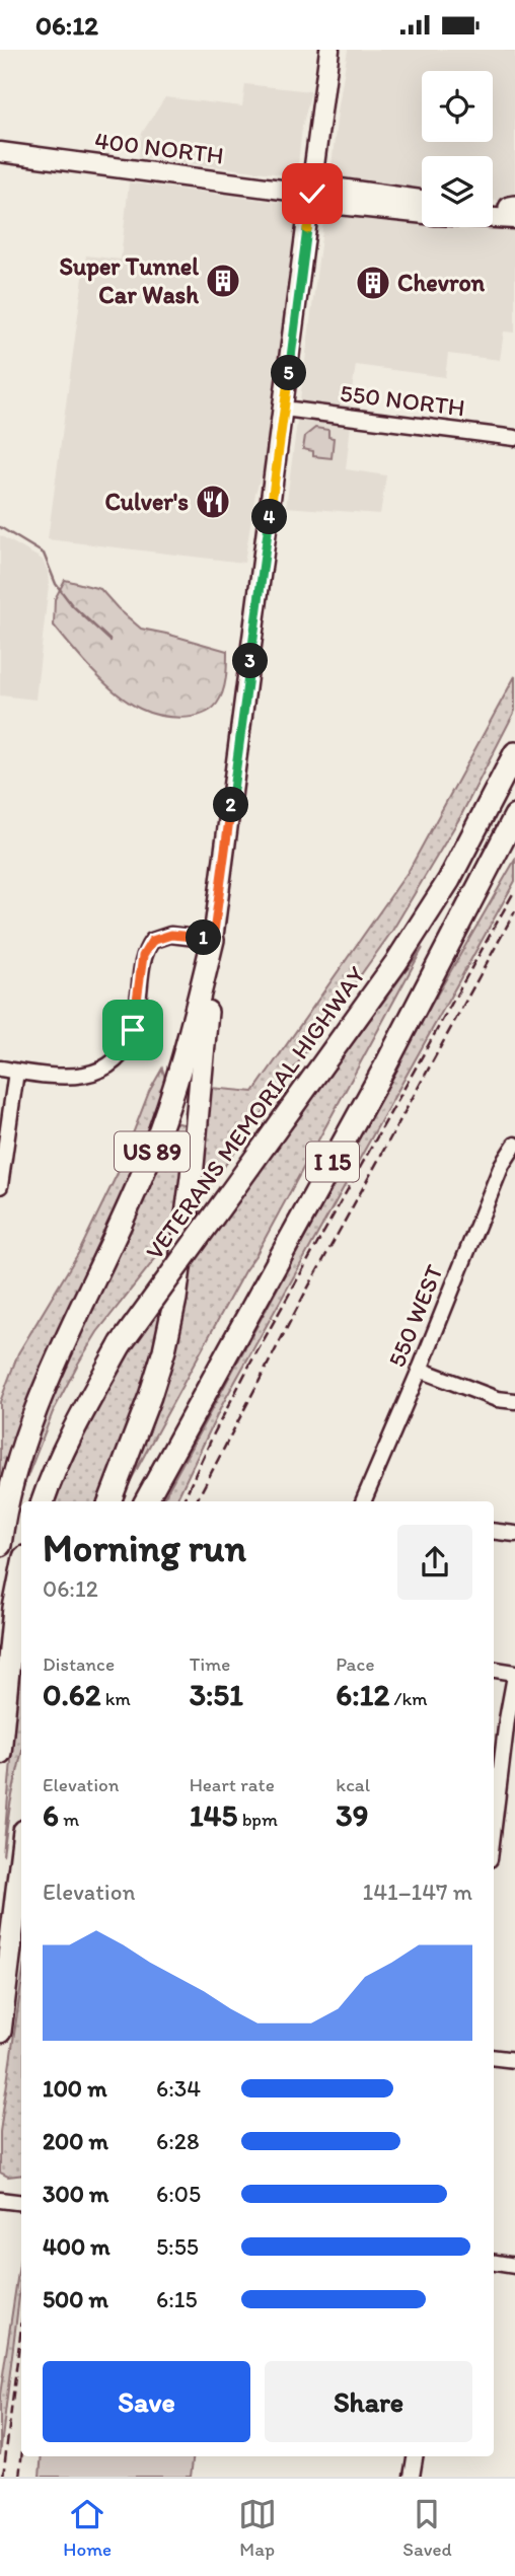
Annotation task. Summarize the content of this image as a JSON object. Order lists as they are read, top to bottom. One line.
{"streets":{"highway":["VETERANS MEMORIAL HIGHWAY","US 89","I 15"],"main road":["400 NORTH"],"street":["550 NORTH","550 WEST"]},"crossings":[["400 NORTH","US 89"],["550 NORTH","US 89"]],"places":{"building":["Super Tunnel Car Wash","Chevron"],"restaurant":["Culver's"]},"page":{"status":"06:12","pins":["5","4","3","2","1"],"heading":["Morning run","06:12"],"stats":[["Distance","0.62 km"],["Time","3:51"],["Pace","6:12 /km"],["Elevation","6 m"],["Heart rate","145 bpm"],["kcal","39"]],"chart":["Elevation","141–147 m"],"list":[{"name":"100 m","note":"6:34"},{"name":"200 m","note":"6:28"},{"name":"300 m","note":"6:05"},{"name":"400 m","note":"5:55"},{"name":"500 m","note":"6:15"}],"buttons":["Save","Share"],"tabs":["Home","Map","Saved"]}}
